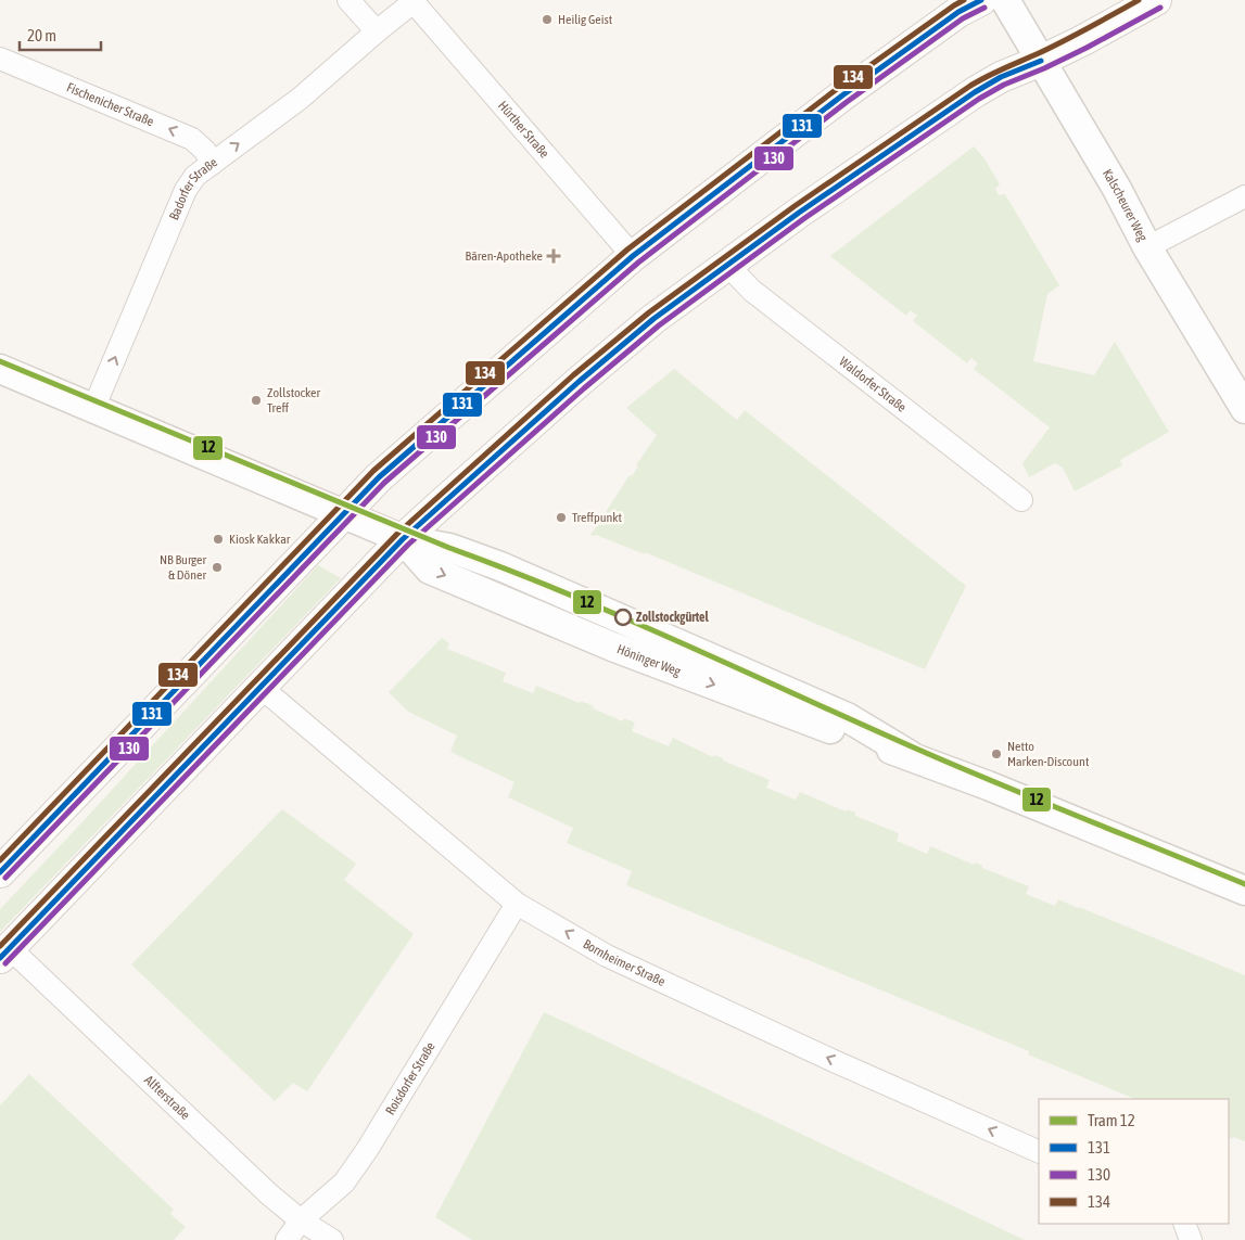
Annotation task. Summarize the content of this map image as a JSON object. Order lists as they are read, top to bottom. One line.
{"streets":{"street":["Fischenicher Straße","Hürther Straße","Badorfer Straße","Kalscheurer Weg","Waldorfer Straße","Höninger Weg","Bornheimer Straße","Roisdorfer Straße","Alfterstraße"]},"crossings":[["Fischenicher Straße","Badorfer Straße"],["Hürther Straße","Badorfer Straße"],["Badorfer Straße","Höninger Weg"],["Bornheimer Straße","Roisdorfer Straße"],["Roisdorfer Straße","Alfterstraße"]],"one_way":["Fischenicher Straße","Badorfer Straße","Bornheimer Straße"],"places":{"other":["Heilig Geist","Zollstocker Treff","Treffpunkt","Kiosk Kakkar","NB Burger & Döner","Zollstockgürtel","Netto Marken-Discount"],"health":["Bären-Apotheke"]},"lines":["transit line 131","transit line 134","transit line 130","tram line 12"],"legend":["Tram 12","131","130","134"],"scale_bar":"20 m"}
